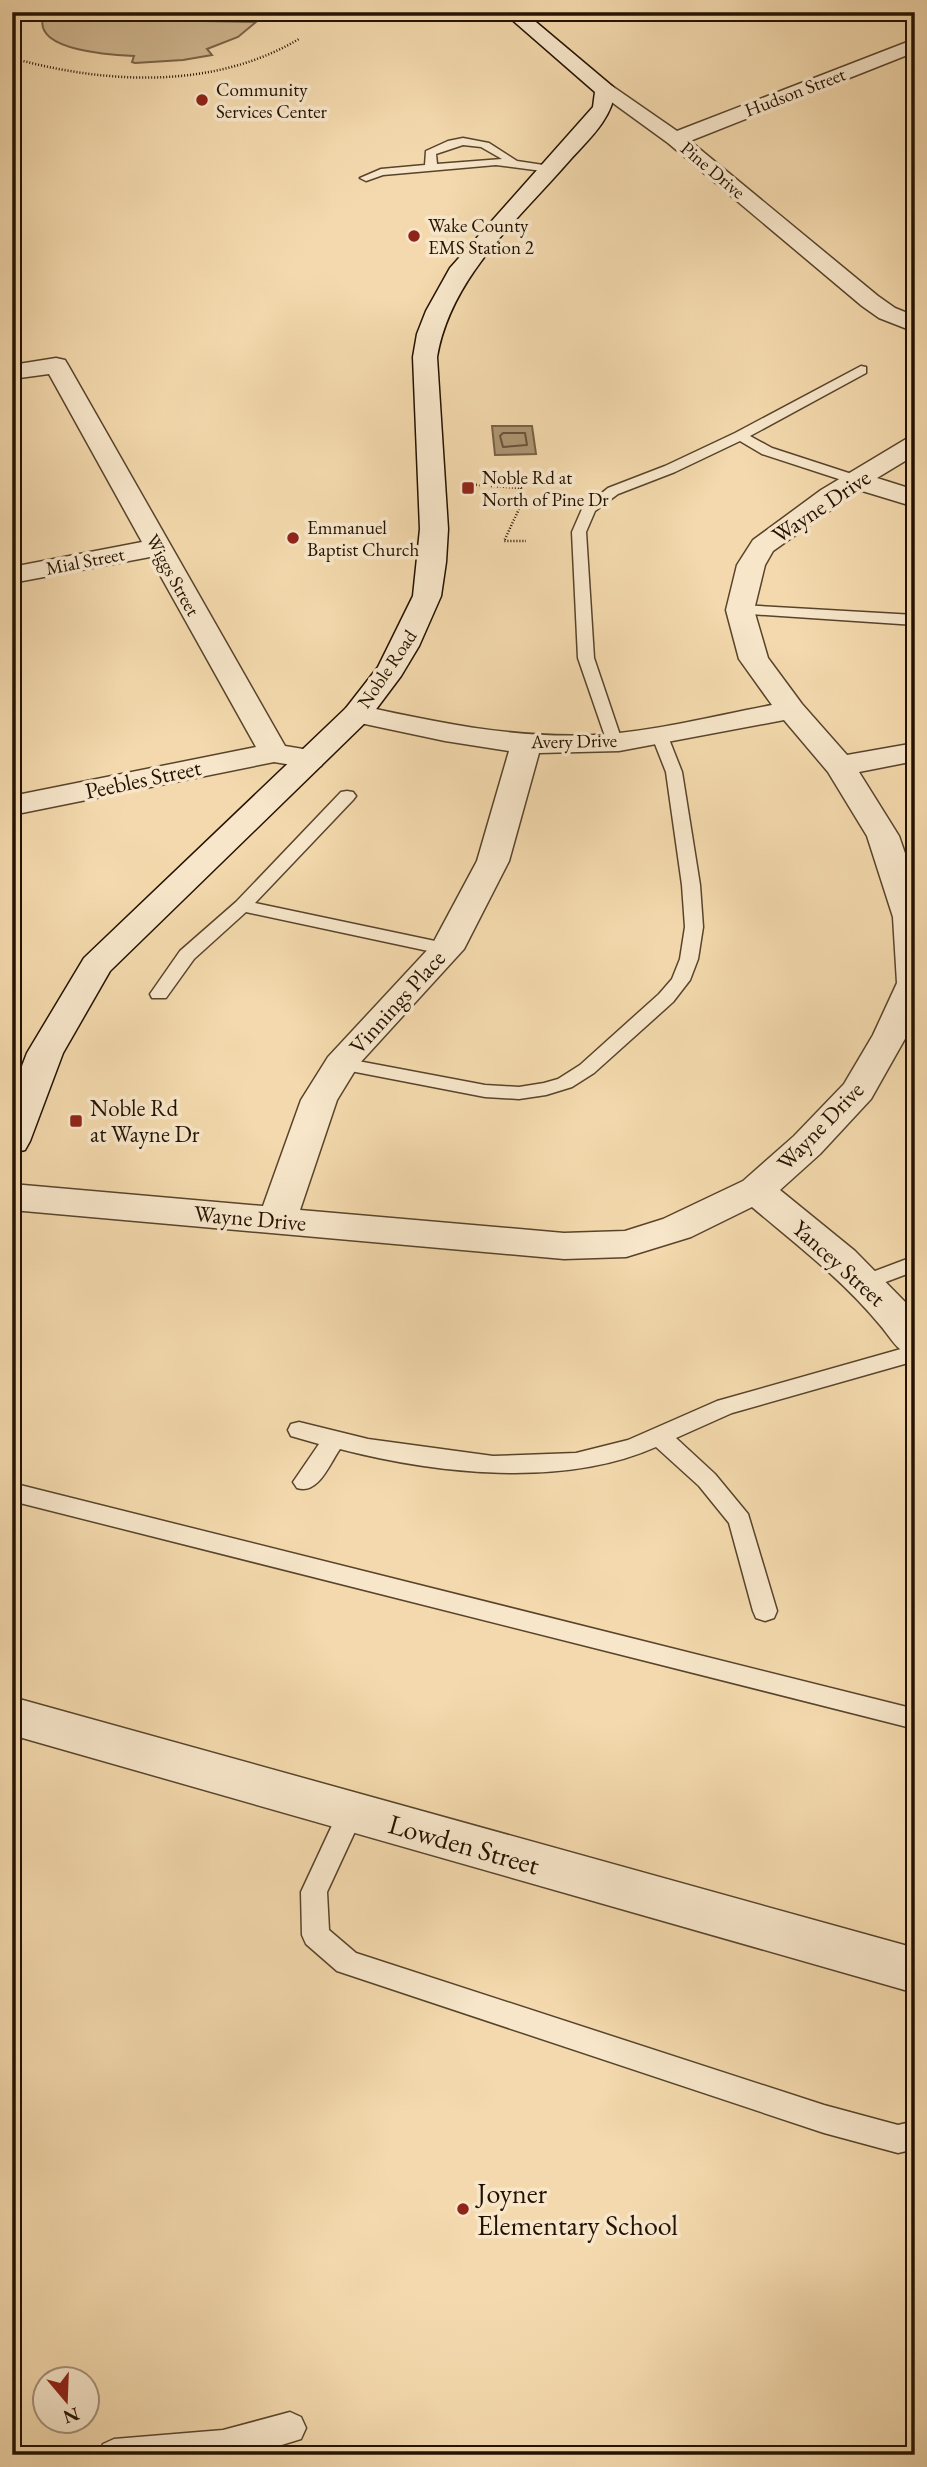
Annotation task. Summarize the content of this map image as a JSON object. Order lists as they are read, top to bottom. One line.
{"streets":{"street":["Hudson Street","Pine Drive","Wayne Drive","Mial Street","Wiggs Street","Noble Road","Avery Drive","Peebles Street","Vinnings Place","Yancey Street","Lowden Street"]},"crossings":[["Hudson Street","Pine Drive"],["Pine Drive","Noble Road"],["Wayne Drive","Avery Drive"],["Wayne Drive","Vinnings Place"],["Wayne Drive","Yancey Street"],["Mial Street","Wiggs Street"],["Wiggs Street","Peebles Street"],["Noble Road","Avery Drive"],["Avery Drive","Vinnings Place"]],"places":{"other":["Community Services Center","Wake County EMS Station 2","Emmanuel Baptist Church","Joyner Elementary School"],"transit":["Noble Rd at North of Pine Dr","Noble Rd at Wayne Dr"]},"north":"bottom"}
